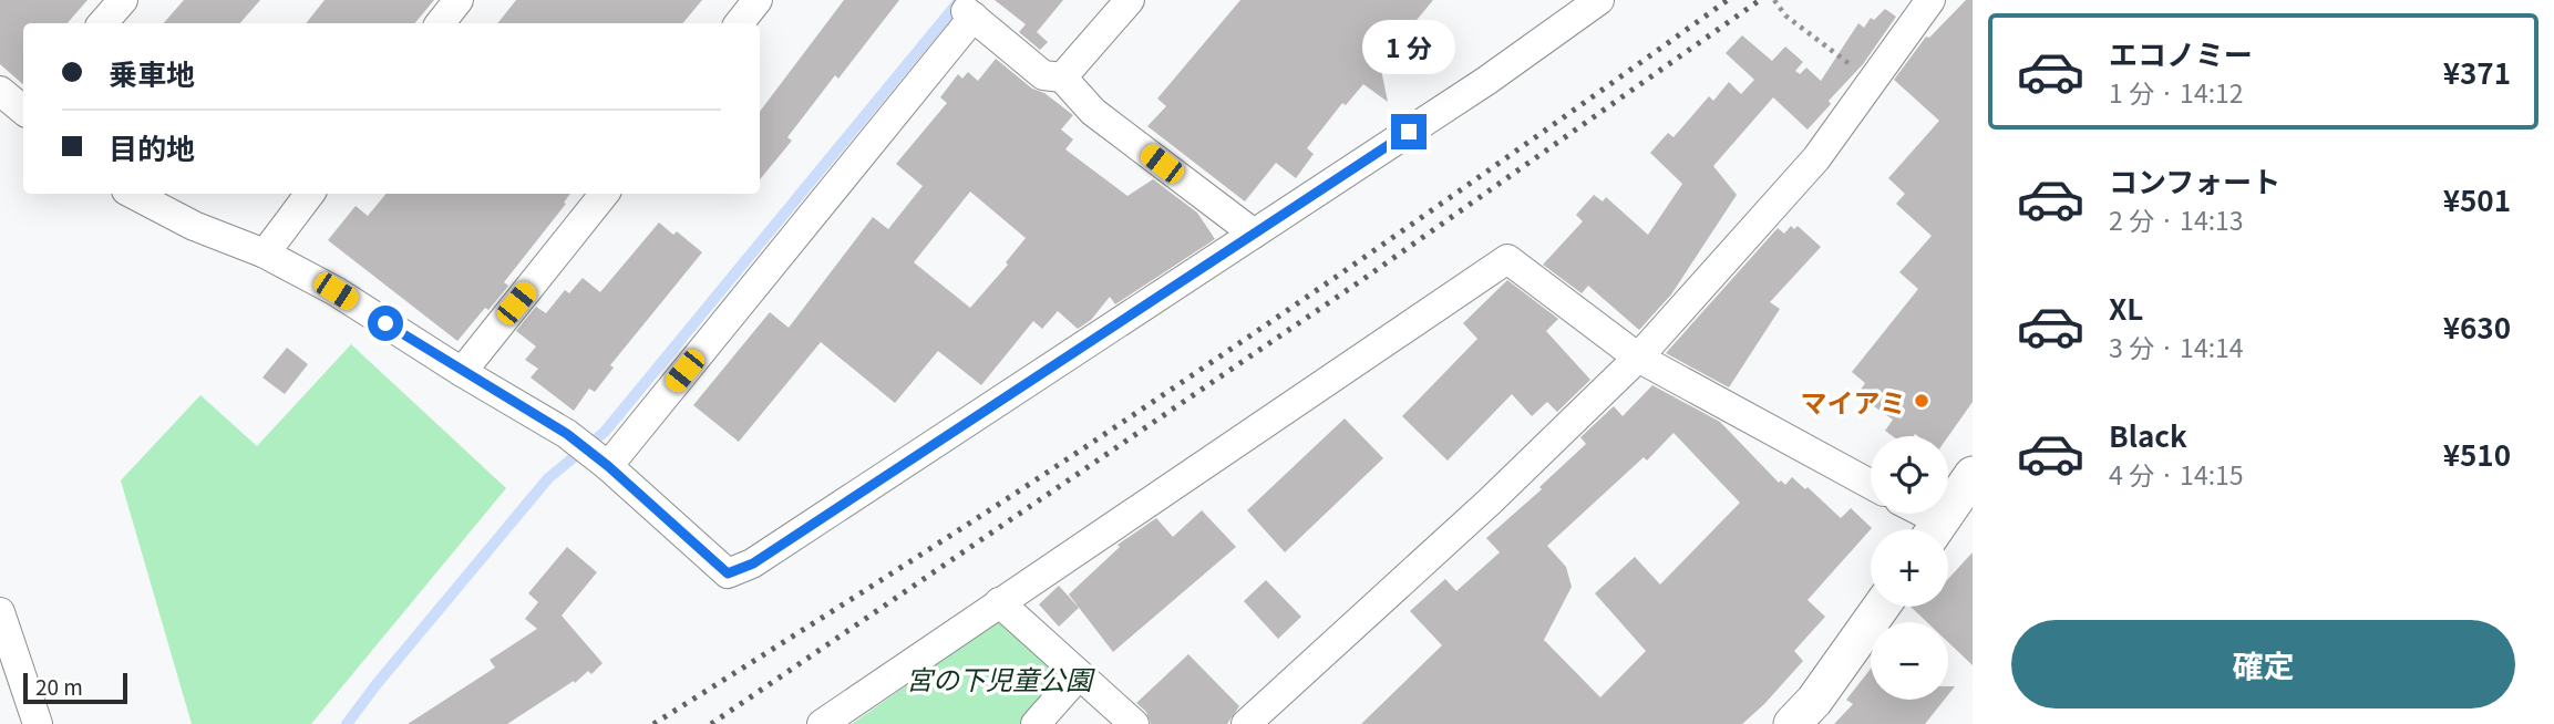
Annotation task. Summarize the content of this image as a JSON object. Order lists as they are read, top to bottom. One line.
{"parks":["宮の下児童公園"],"places":["マイアミ"],"scale_bar":"20 m","page":{"list":[{"name":"エコノミー","note":"1 分 · 14:12","value":"¥371"},{"name":"コンフォート","note":"2 分 · 14:13","value":"¥501"},{"name":"XL","note":"3 分 · 14:14","value":"¥630"},{"name":"Black","note":"4 分 · 14:15","value":"¥510"}],"bubble":"1 分","banner":["乗車地","目的地"],"map_buttons":["+","−"],"buttons":"確定","scale":"20 m"}}
